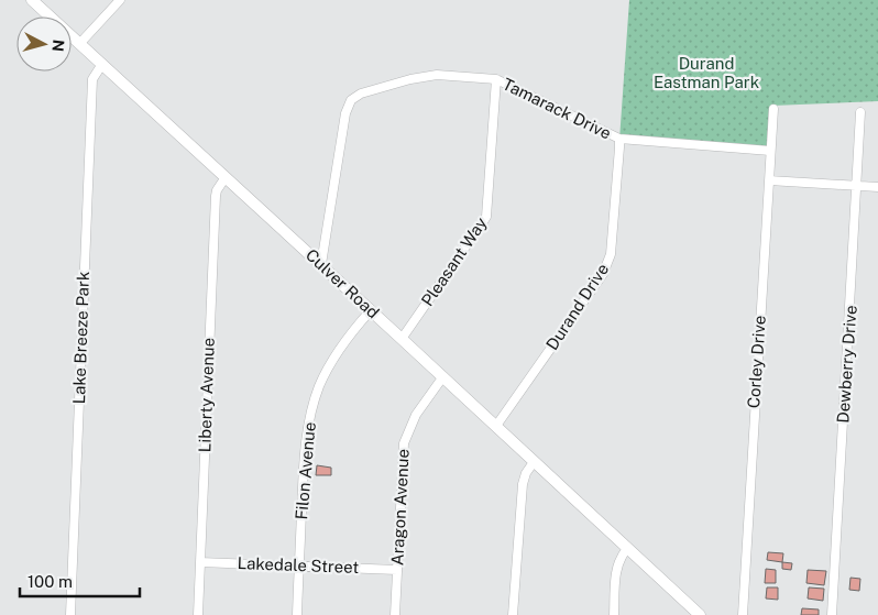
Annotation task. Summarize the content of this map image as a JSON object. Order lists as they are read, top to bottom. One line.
{"streets":{"main road":["Culver Road"],"street":["Tamarack Drive","Pleasant Way","Durand Drive","Lake Breeze Park","Corley Drive","Dewberry Drive","Liberty Avenue","Filon Avenue","Aragon Avenue","Lakedale Street"]},"crossings":[["Tamarack Drive","Pleasant Way"],["Tamarack Drive","Culver Road"],["Tamarack Drive","Durand Drive"],["Tamarack Drive","Corley Drive"],["Pleasant Way","Culver Road"],["Culver Road","Durand Drive"],["Culver Road","Lake Breeze Park"],["Culver Road","Liberty Avenue"],["Culver Road","Filon Avenue"],["Culver Road","Aragon Avenue"],["Liberty Avenue","Lakedale Street"],["Filon Avenue","Lakedale Street"],["Aragon Avenue","Lakedale Street"]],"parks":["Durand Eastman Park"],"scale_bar":"100 m","north":"right"}
